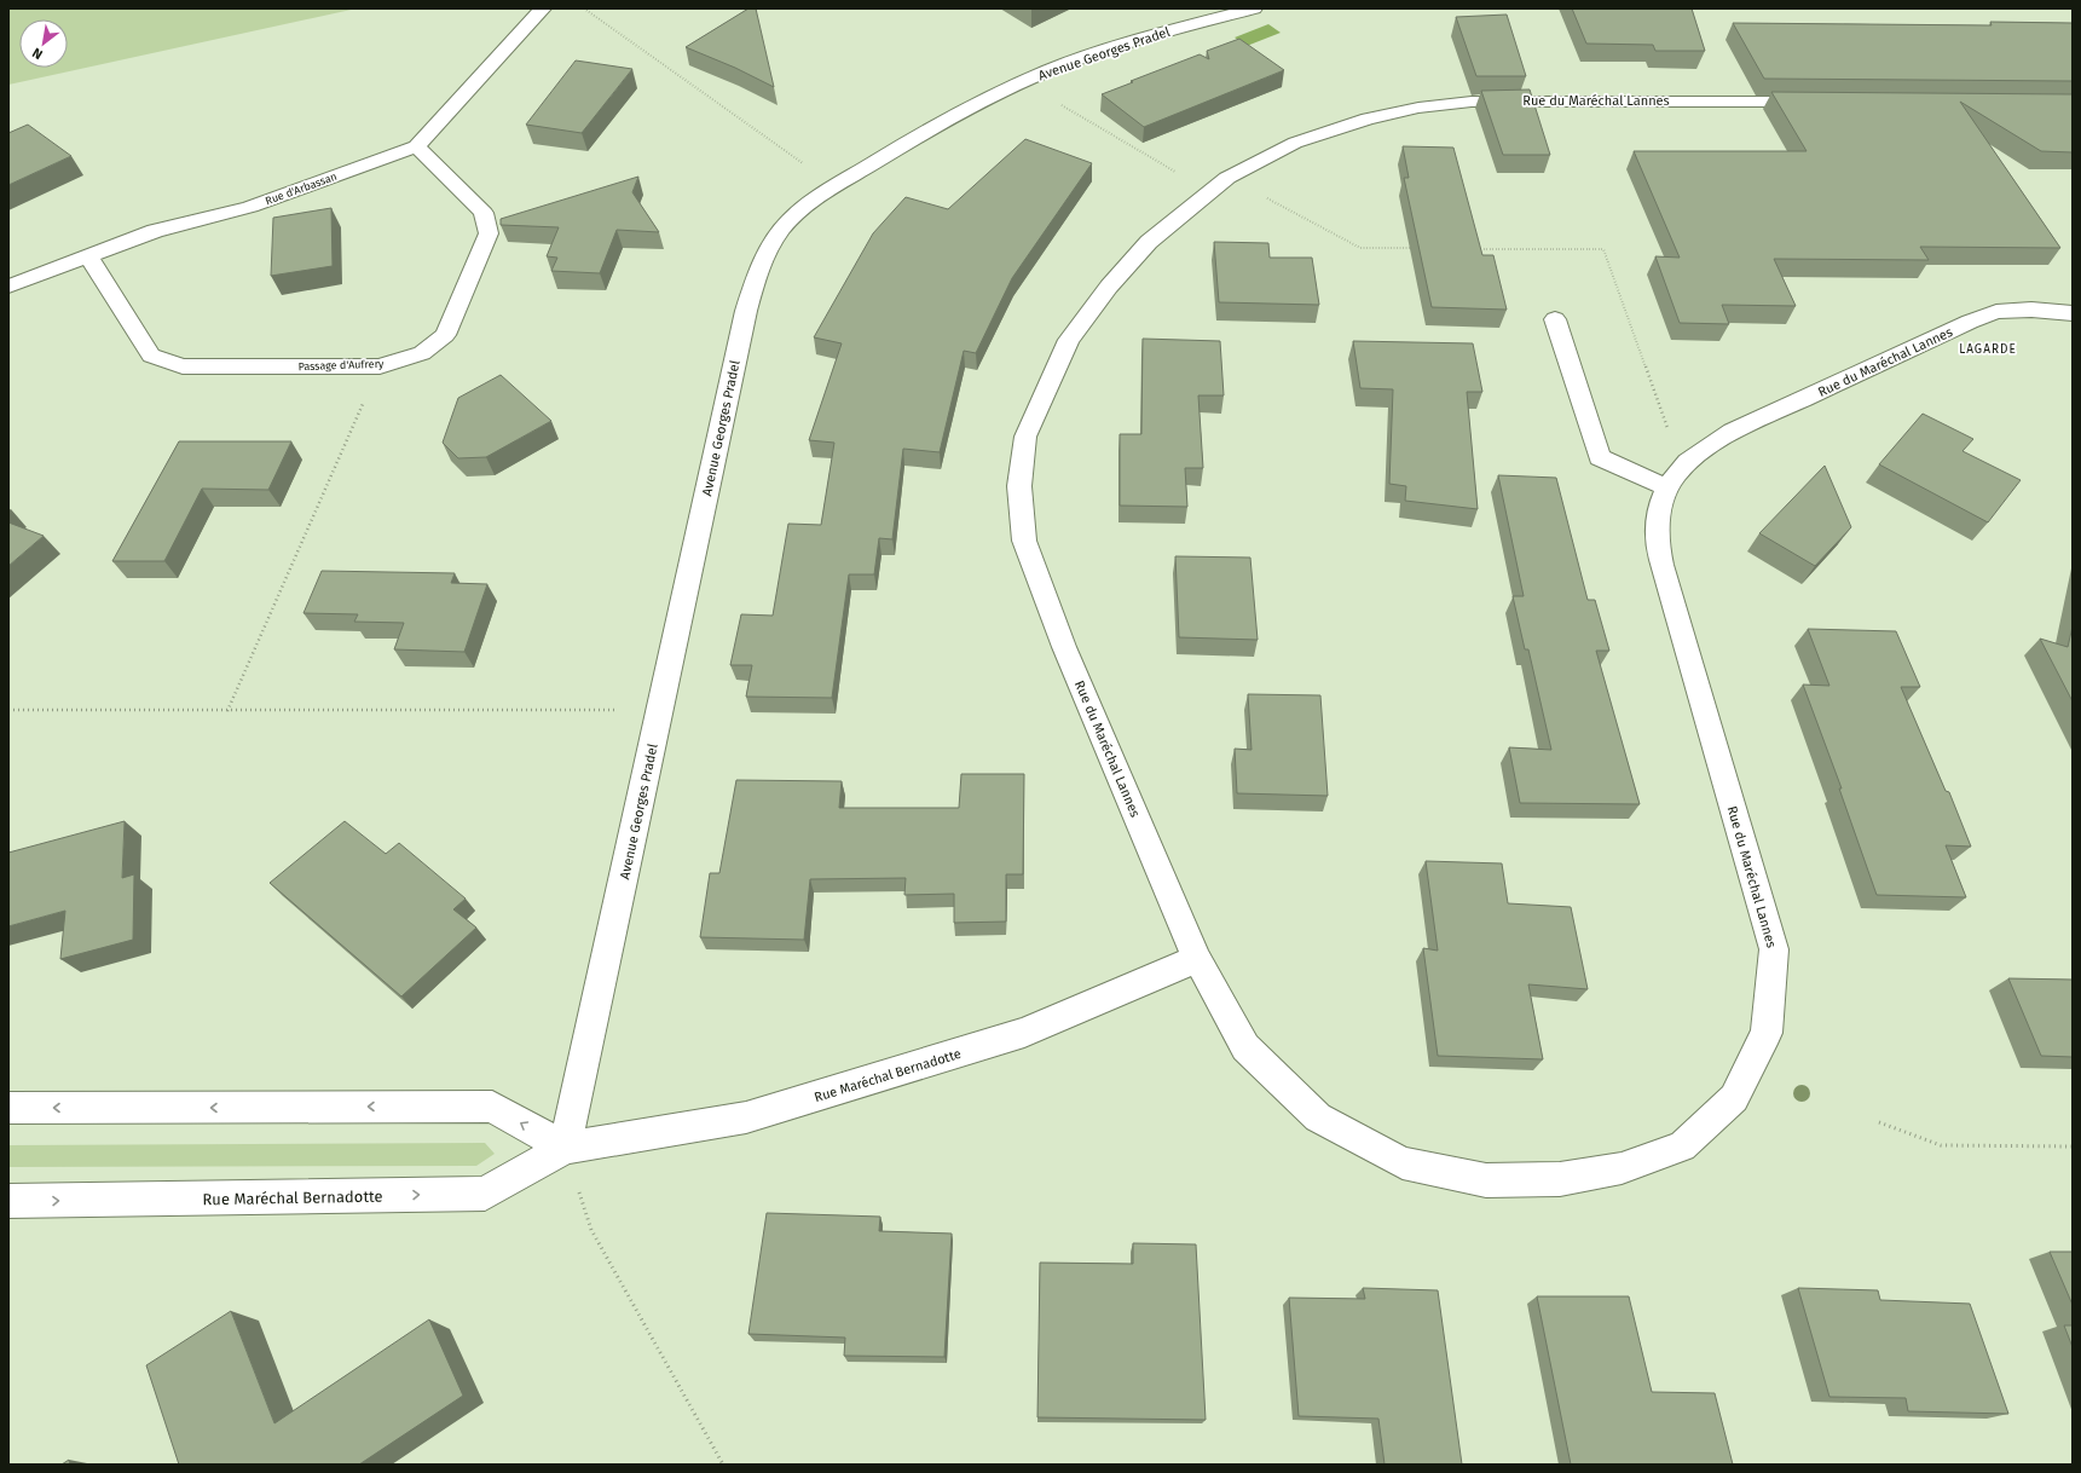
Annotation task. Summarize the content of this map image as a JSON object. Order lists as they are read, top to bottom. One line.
{"streets":{"street":["Avenue Georges Pradel","Rue du Maréchal Lannes","Rue d'Arbassan","Passage d'Aufrery","Rue Maréchal Bernadotte"]},"crossings":[["Avenue Georges Pradel","Rue Maréchal Bernadotte"],["Rue du Maréchal Lannes","Rue Maréchal Bernadotte"],["Rue d'Arbassan","Passage d'Aufrery"]],"districts":["LAGARDE"],"north":"bottom left"}
